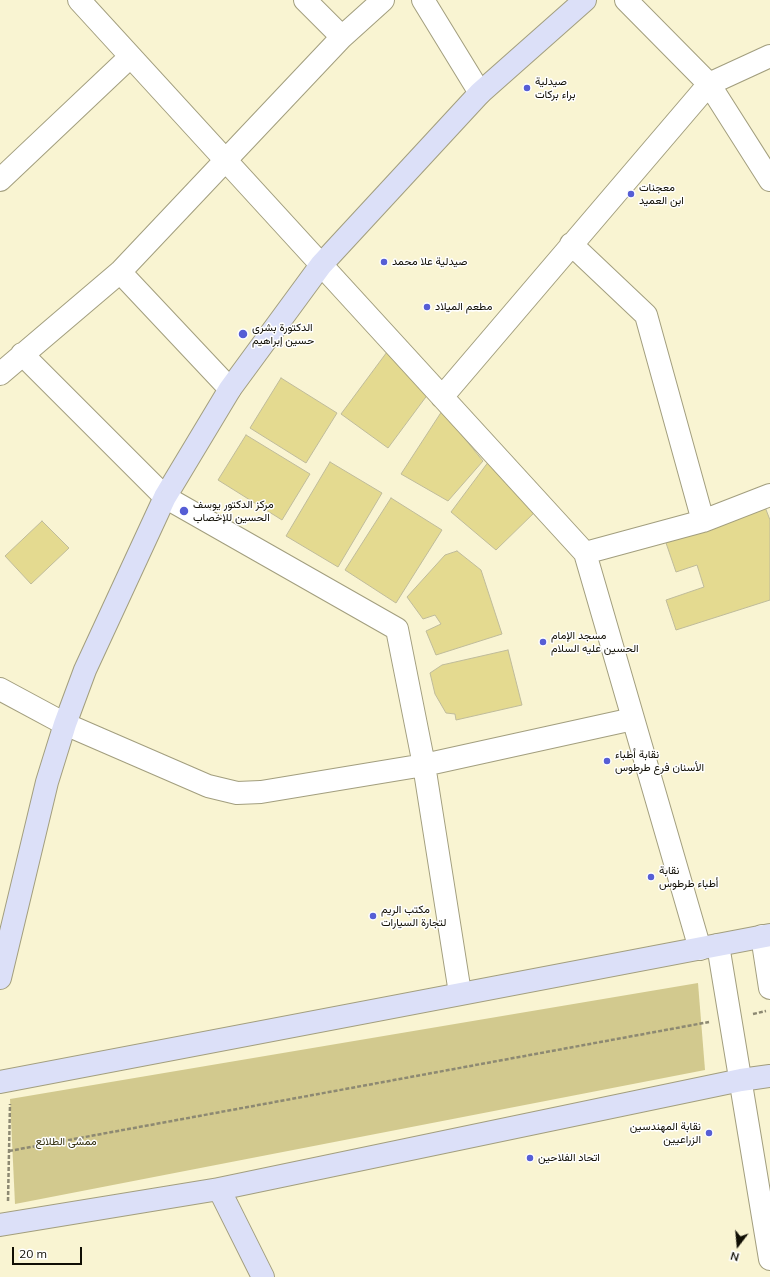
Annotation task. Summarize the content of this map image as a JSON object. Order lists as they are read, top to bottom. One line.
{"parks":["ممشى الطلائع"],"places":["صيدلية براء بركات","معجنات ابن العميد","صيدلية علا محمد","مطعم الميلاد","الدكتورة بشرى حسين إبراهيم","مركز الدكتور يوسف الحسين للإخصاب","مسجد الإمام الحسين عليه السلام","نقابة أطباء الأسنان فرع طرطوس","نقابة أطباء طرطوس","مكتب الريم لتجارة السيارات","نقابة المهندسين الزراعيين","اتحاد الفلاحين"],"scale_bar":"20 m","north":"bottom"}
